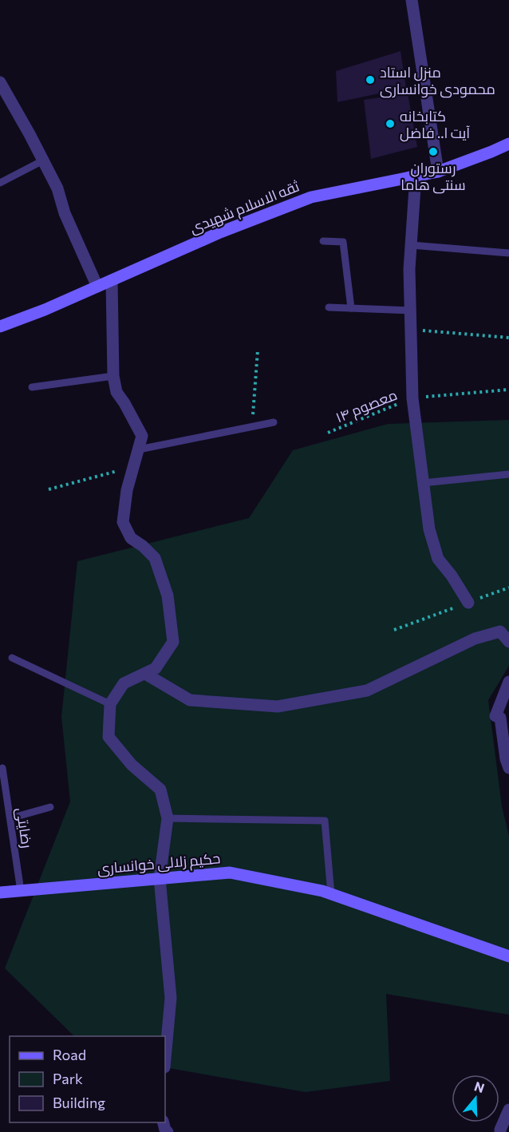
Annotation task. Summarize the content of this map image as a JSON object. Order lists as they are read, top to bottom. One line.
{"streets":{"main road":["ثقه الاسلام شهیدی","حکیم زلالی خوانساری"],"lane":["رضایتی"],"path":["۱۴ معصوم"]},"crossings":[["رضایتی","حکیم زلالی خوانساری"]],"places":["منزل استاد محمودی خوانساری","کتابخانه آیت ا.. فاضل","رستوران سنتی هاما"],"legend":["Road","Park","Building"],"north":"top"}
